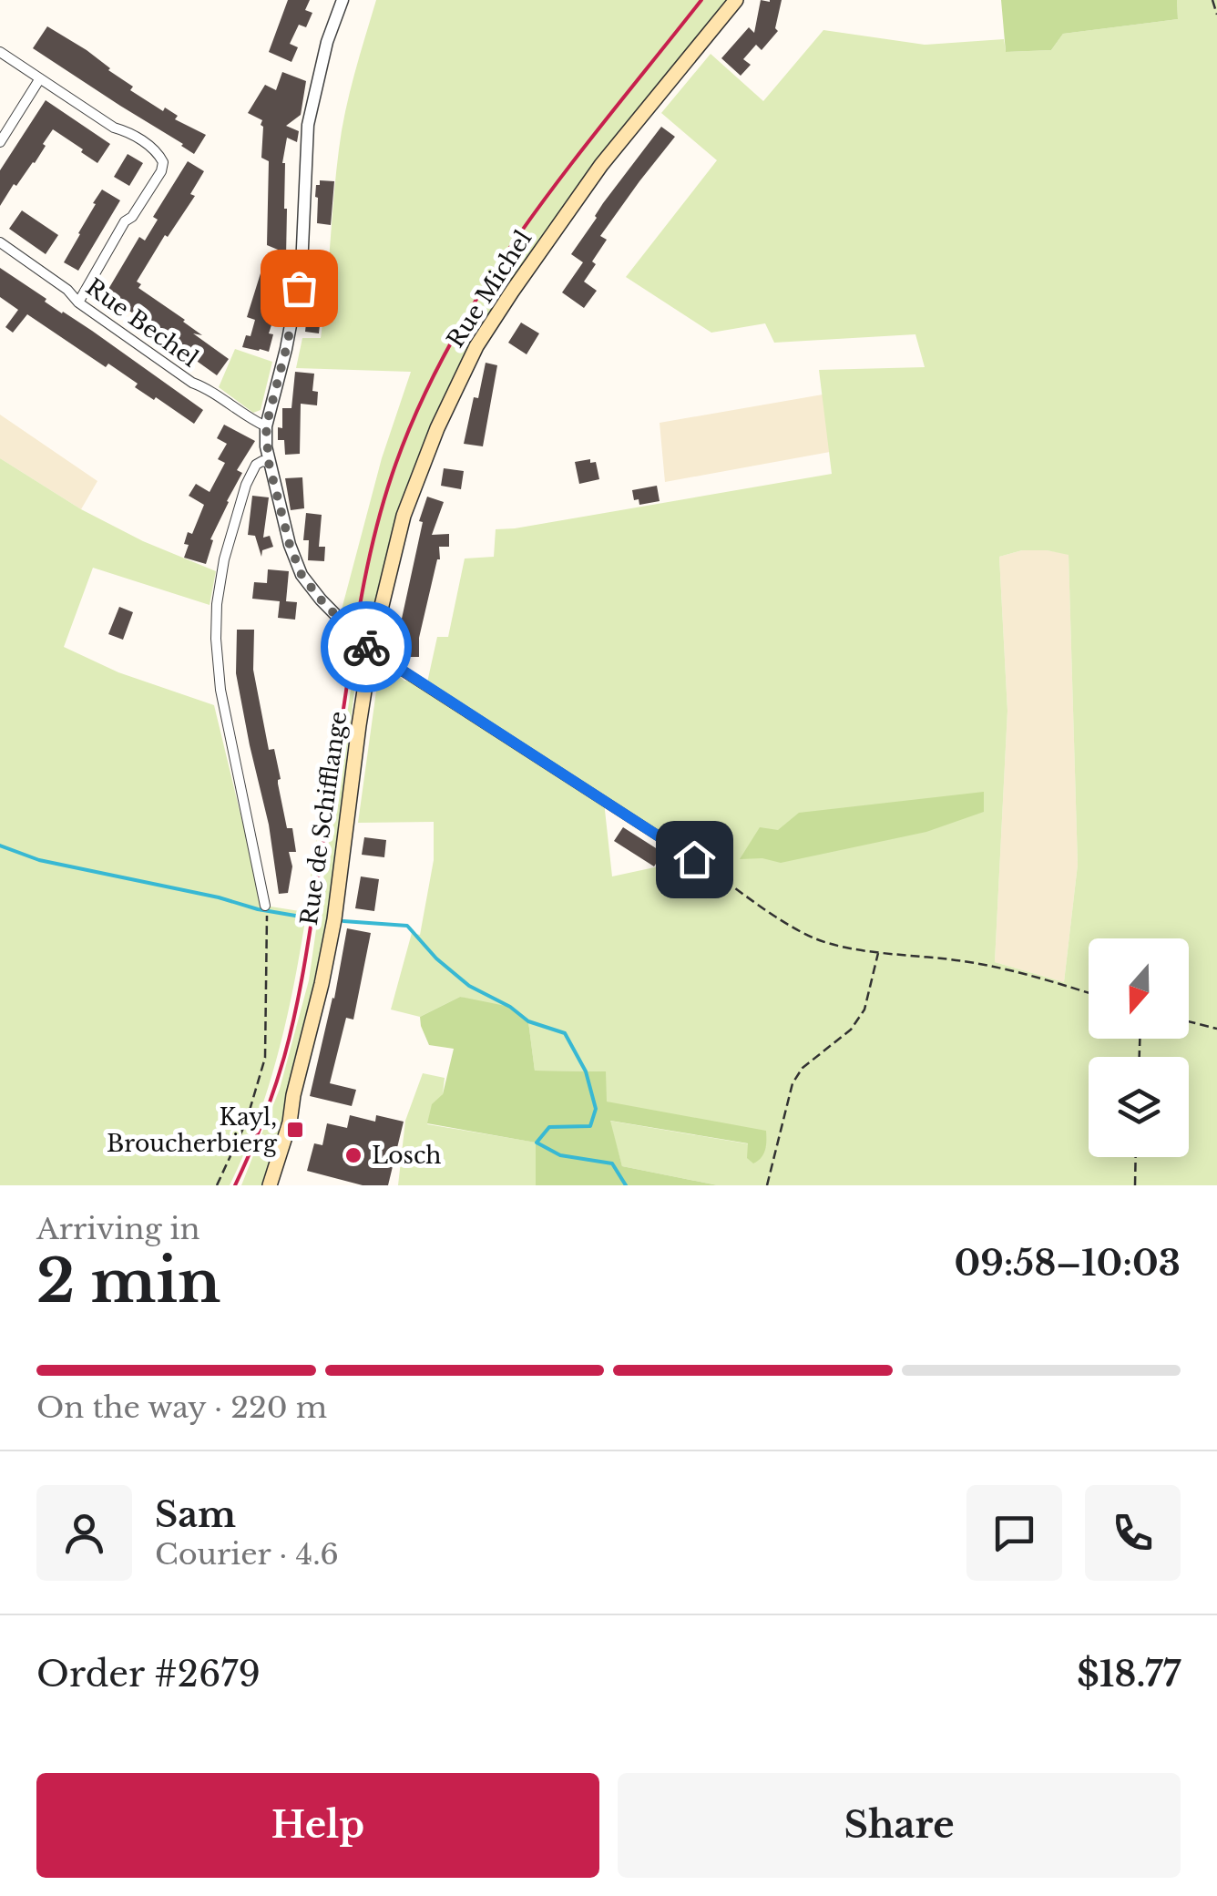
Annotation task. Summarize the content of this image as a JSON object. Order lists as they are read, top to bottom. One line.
{"streets":{"main road":["Rue Michel","Rue de Schifflange"],"street":["Rue Bechel"]},"crossings":[["Rue Michel","Rue de Schifflange"]],"places":{"transit":["Kayl, Broucherbierg"],"other":["Losch"]},"north":"bottom","page":{"heading":["2 min","Arriving in","09:58–10:03"],"panel":["Sam","Courier · 4.6","Order #2679","$18.77"],"bar":"On the way · 220 m","buttons":["Help","Share"]}}
